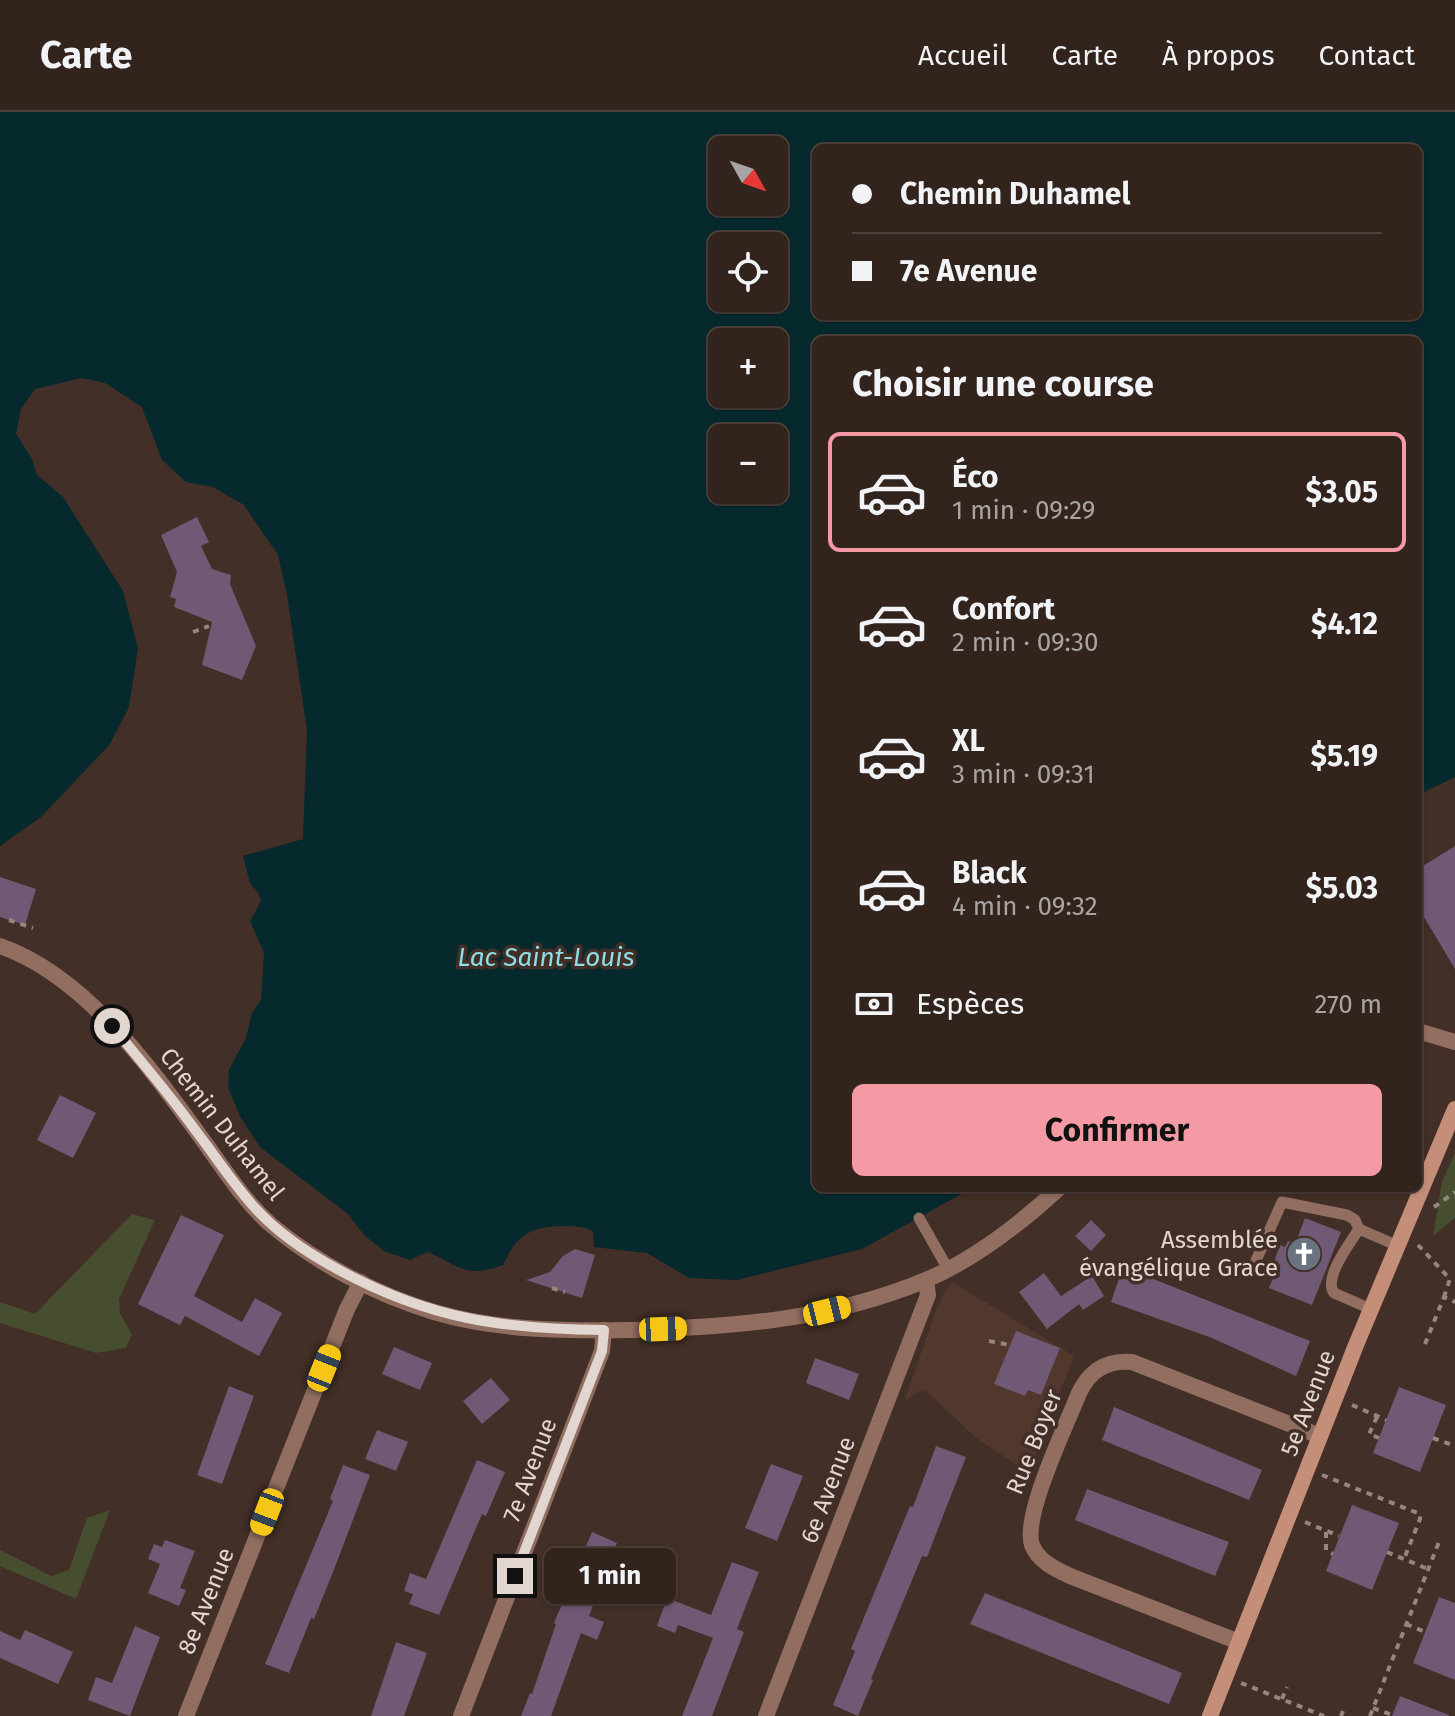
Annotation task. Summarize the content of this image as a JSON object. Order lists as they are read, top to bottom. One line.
{"streets":{"street":["Chemin Duhamel","5e Avenue","Rue Boyer","7e Avenue","6e Avenue","8e Avenue"]},"crossings":[["Chemin Duhamel","7e Avenue"],["Chemin Duhamel","6e Avenue"],["Chemin Duhamel","8e Avenue"],["5e Avenue","Rue Boyer"]],"water":["Lac Saint-Louis"],"places":{"church":["Assemblée évangélique Grace"]},"north":"bottom right","page":{"header":"Carte","nav":["Accueil","Carte","À propos","Contact"],"map_buttons":["+","−"],"banner":["Chemin Duhamel","7e Avenue"],"heading":"Choisir une course","list":[{"name":"Éco","note":"1 min · 09:29","value":"$3.05"},{"name":"Confort","note":"2 min · 09:30","value":"$4.12"},{"name":"XL","note":"3 min · 09:31","value":"$5.19"},{"name":"Black","note":"4 min · 09:32","value":"$5.03"}],"pay":["Espèces","270 m"],"buttons":"Confirmer","bubble":"1 min"}}
